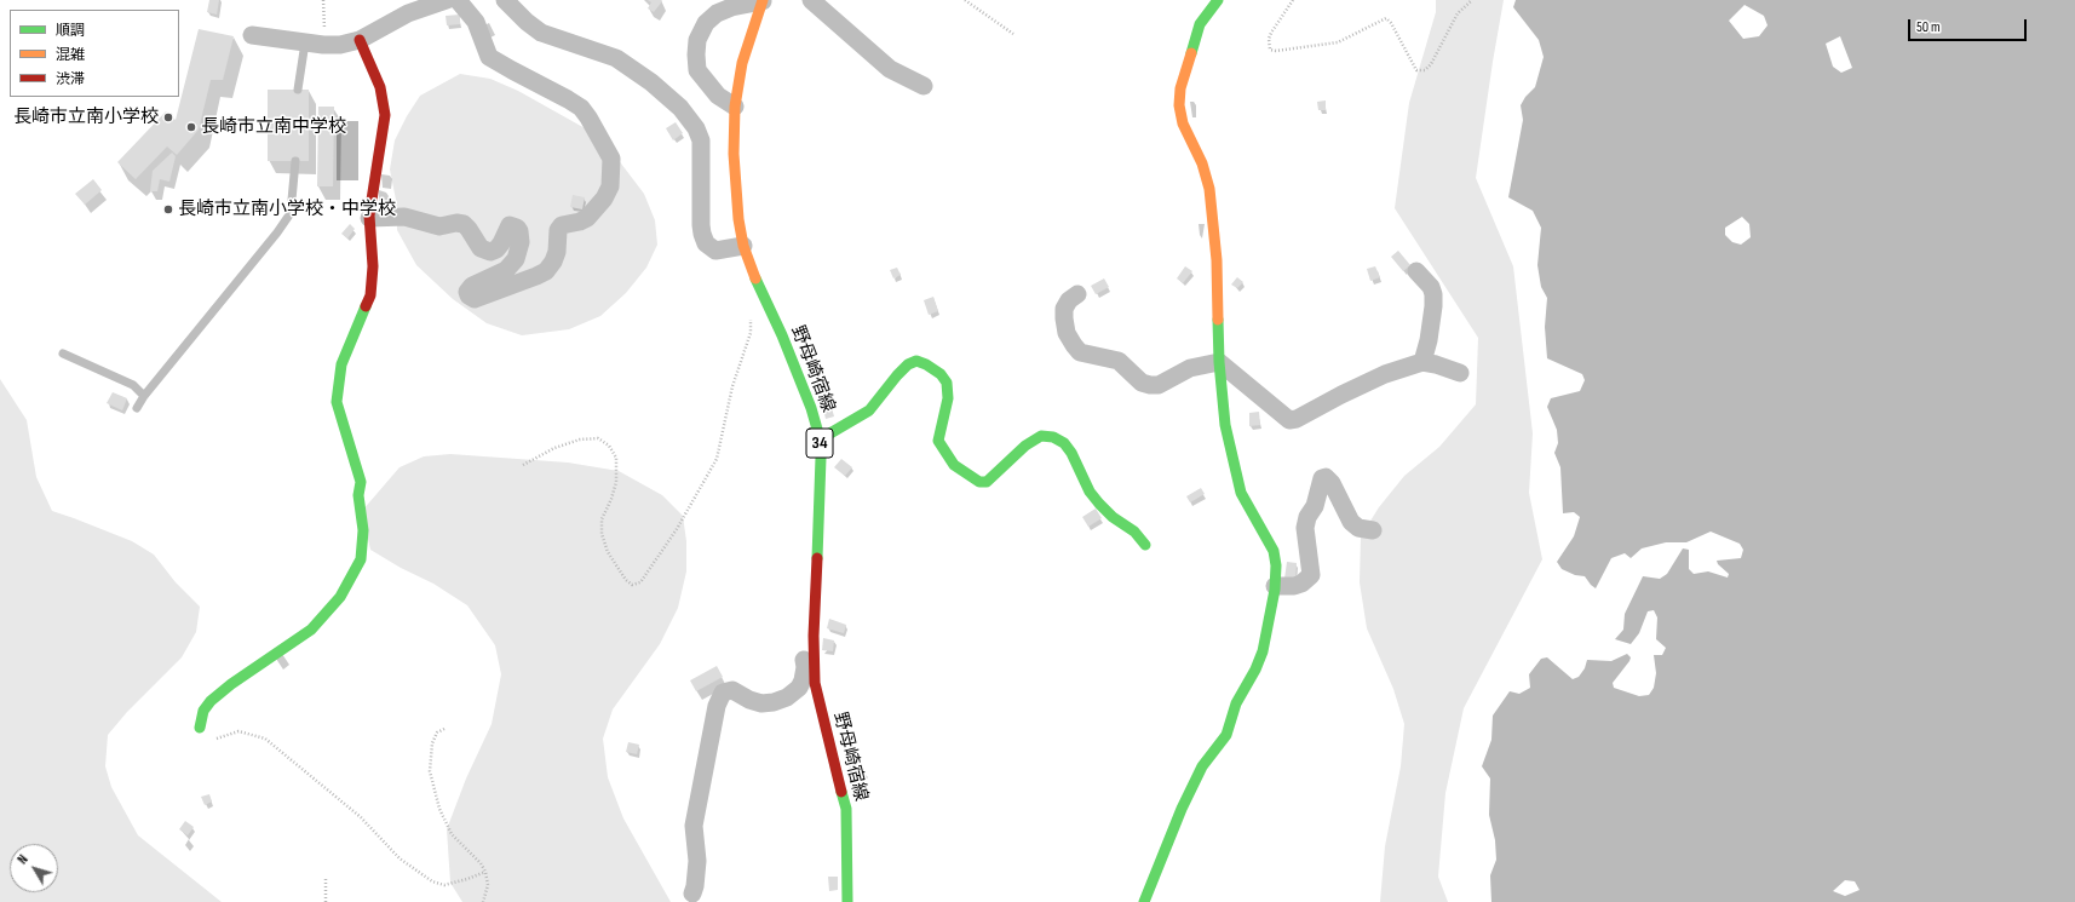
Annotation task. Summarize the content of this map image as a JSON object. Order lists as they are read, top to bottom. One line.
{"streets":{"street":["野母崎宿線","34"]},"places":["長崎市立南小学校","長崎市立南中学校","長崎市立南小学校・中学校"],"legend":["順調","混雑","渋滞"],"scale_bar":"50 m","north":"top left"}
